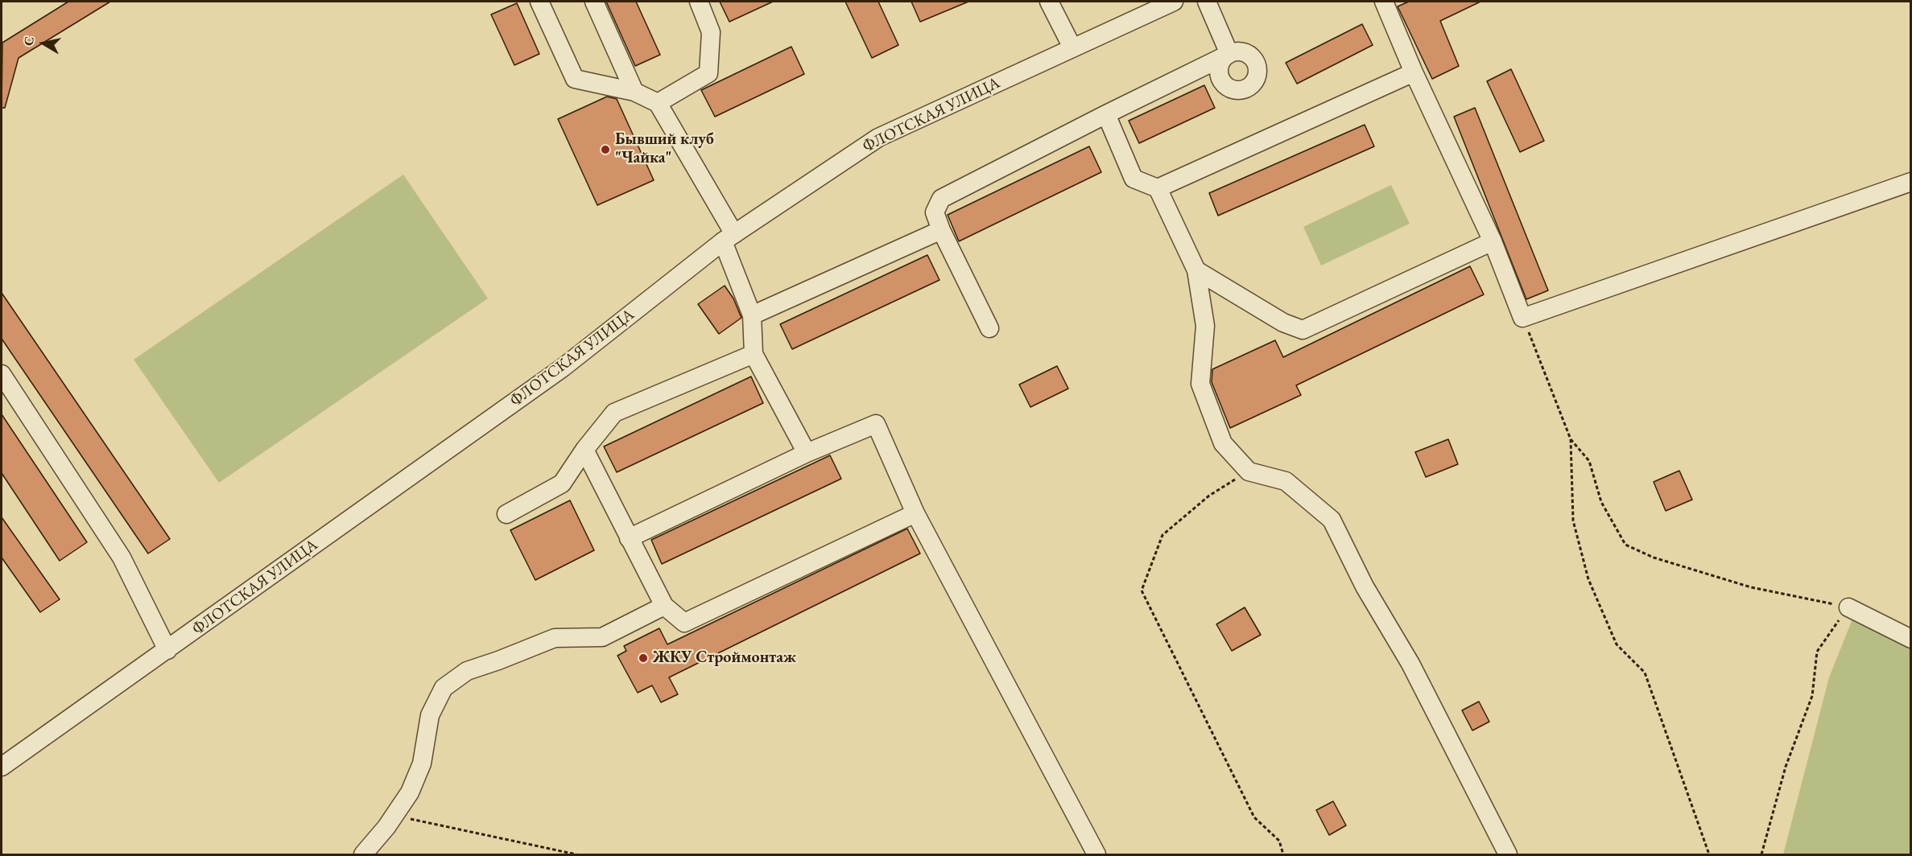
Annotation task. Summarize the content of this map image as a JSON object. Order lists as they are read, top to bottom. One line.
{"streets":{"street":["ФЛОТСКАЯ УЛИЦА"]},"places":["Бывший клуб \"Чайка\"","ЖКУ Строймонтаж"],"north":"left"}
